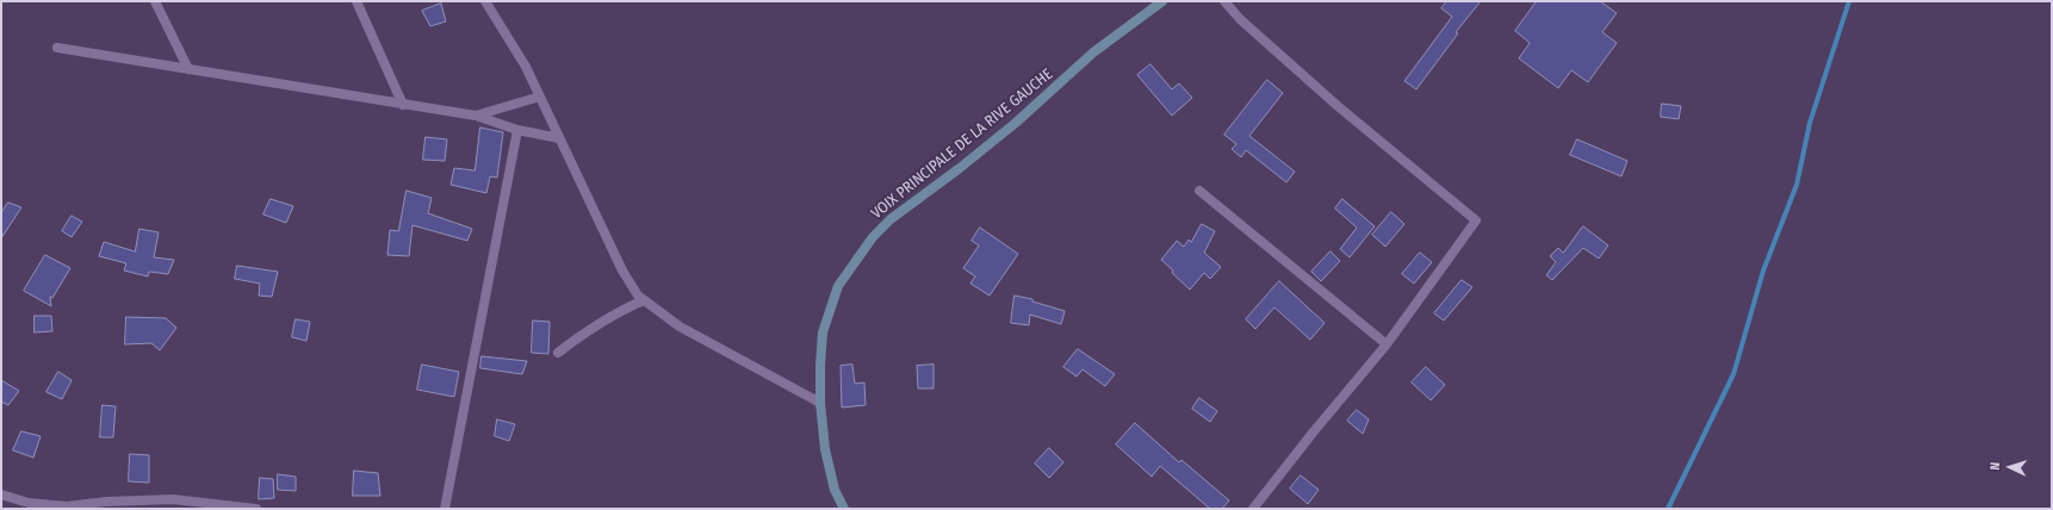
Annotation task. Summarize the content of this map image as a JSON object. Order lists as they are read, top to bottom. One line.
{"streets":{"street":["VOIX PRINCIPALE DE LA RIVE GAUCHE"]},"north":"left"}
